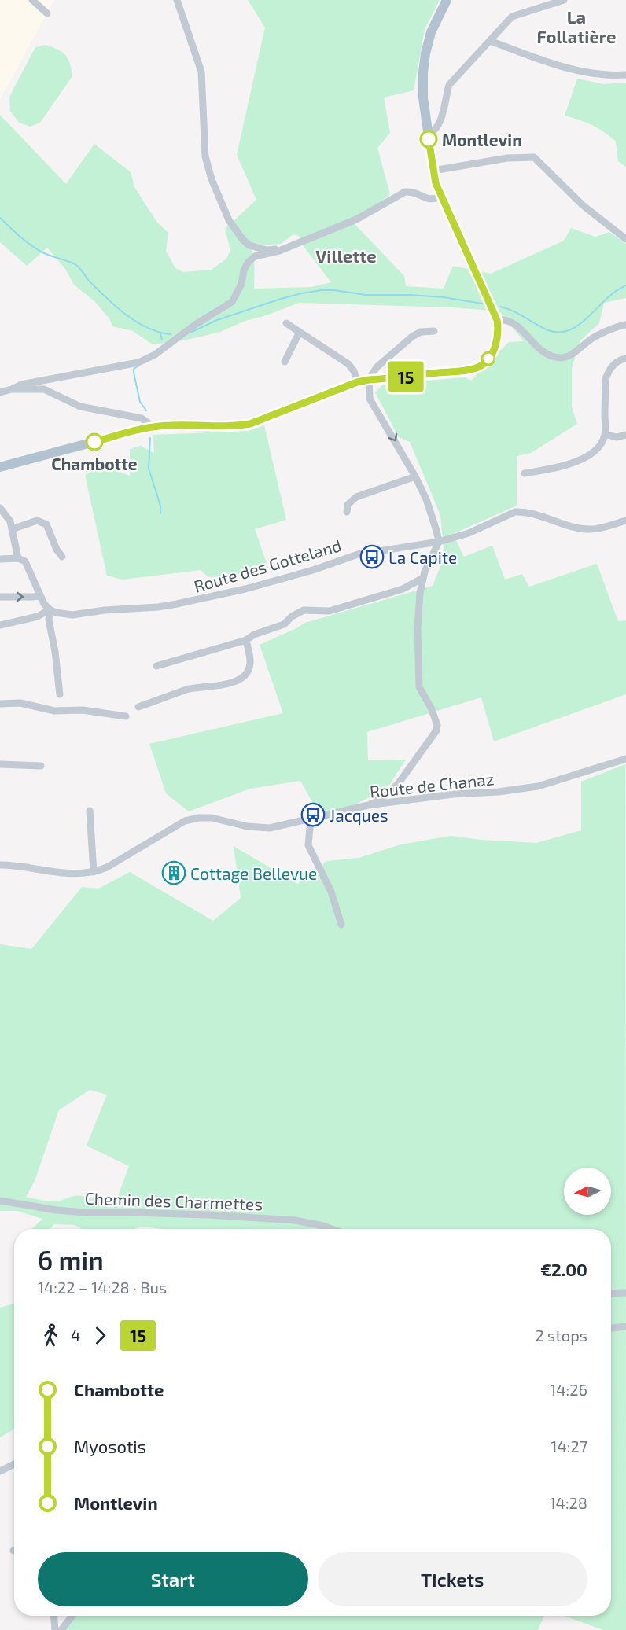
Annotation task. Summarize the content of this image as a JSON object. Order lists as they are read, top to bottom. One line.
{"streets":{"street":["Route des Gotteland","Route de Chanaz","Chemin des Charmettes"]},"districts":["La Follatière","Villette"],"places":{"other":["Montlevin","Chambotte"],"bus stop":["La Capite","Jacques"],"building":["Cottage Bellevue"]},"lines":["bus line 15"],"north":"left","page":{"on_map":"15","heading":["6 min","14:22 – 14:28 · Bus","€2.00"],"legs":["4","15","2 stops"],"list":[{"name":"Chambotte","value":"14:26"},{"name":"Myosotis","value":"14:27"},{"name":"Montlevin","value":"14:28"}],"buttons":["Start","Tickets"]}}
